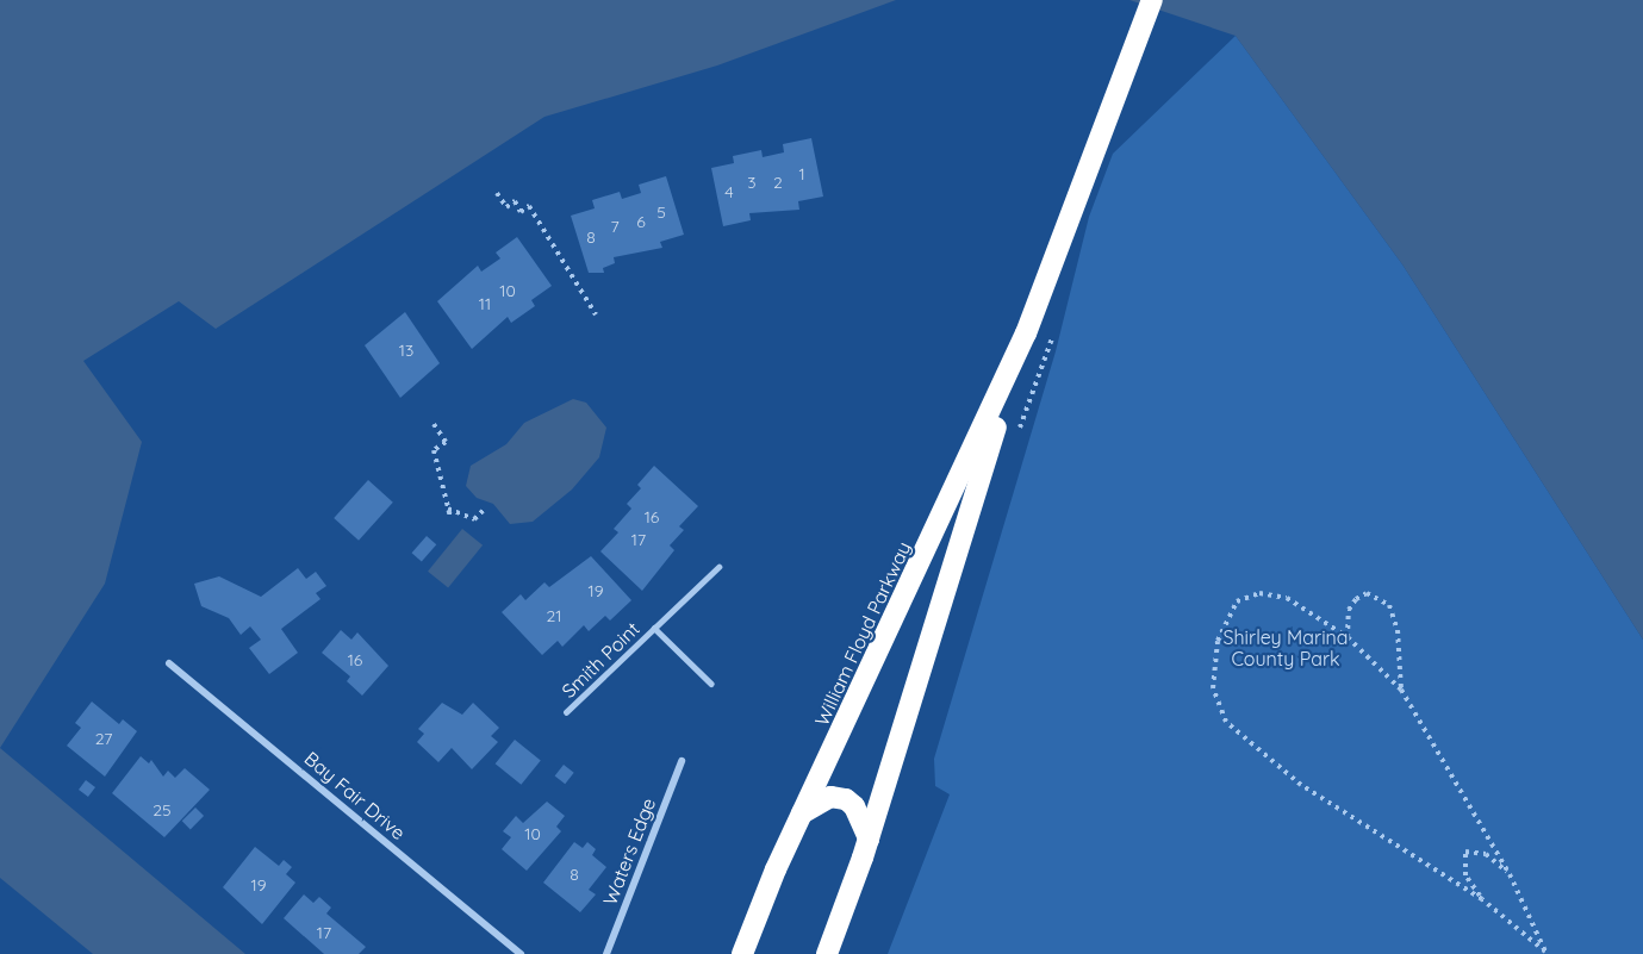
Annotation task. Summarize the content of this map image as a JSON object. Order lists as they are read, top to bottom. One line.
{"streets":{"highway":["William Floyd Parkway"],"street":["Bay Fair Drive","Waters Edge"],"lane":["Smith Point"]},"parks":["Shirley Marina County Park"],"house_numbers":["1","3","2","4","5","6","7","8","10","11","13","16","17","19","21","16","27","25","10","8","19","17"]}
